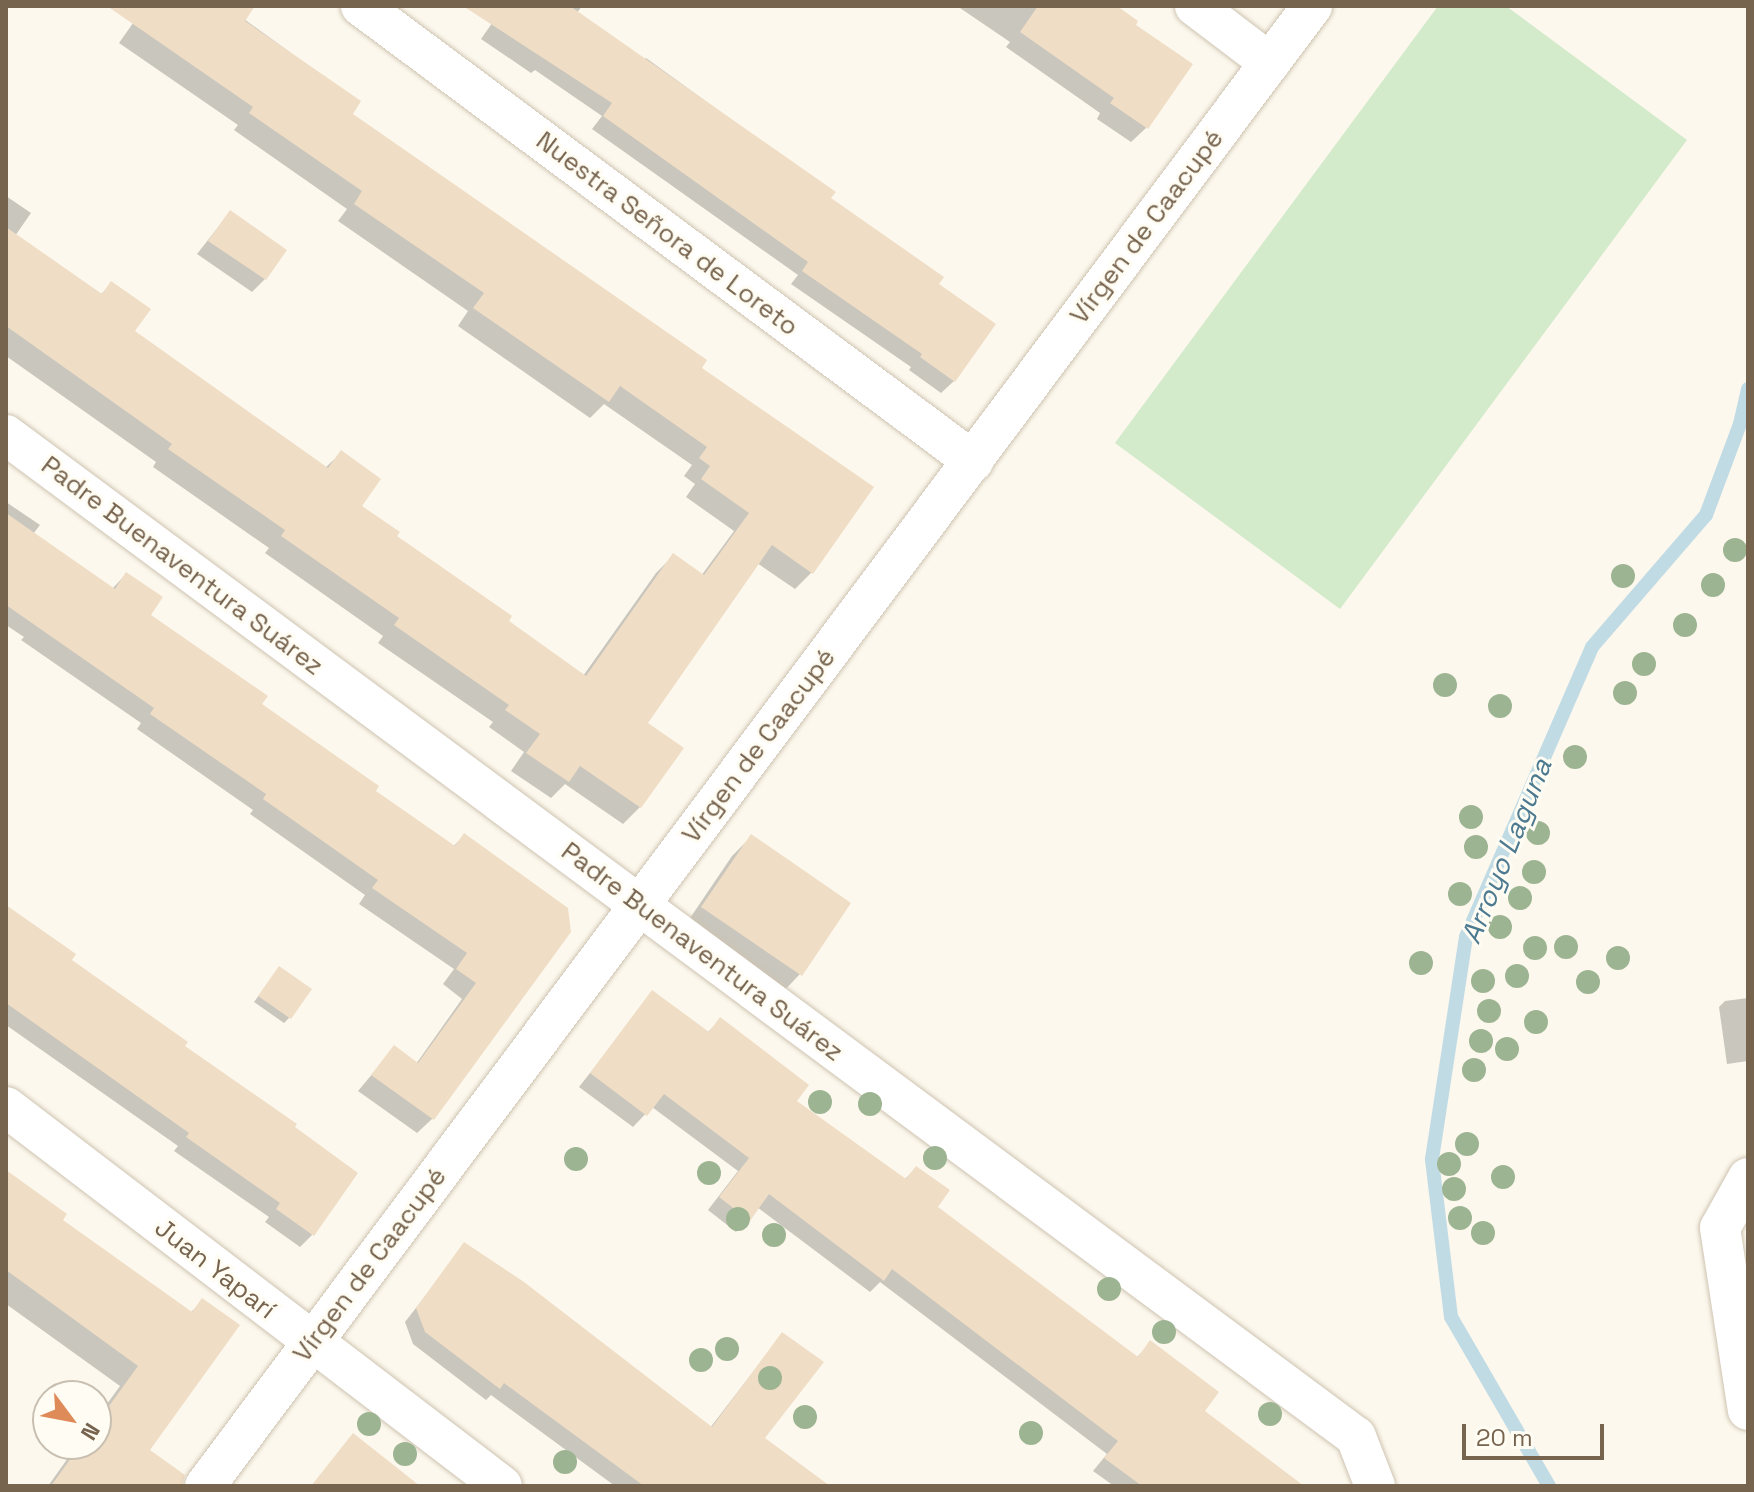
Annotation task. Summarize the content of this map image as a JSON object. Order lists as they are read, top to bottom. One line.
{"streets":{"street":["Vírgen de Caacupé","Nuestra Señora de Loreto","Padre Buenaventura Suárez","Juan Yaparí"]},"crossings":[["Vírgen de Caacupé","Nuestra Señora de Loreto"],["Vírgen de Caacupé","Padre Buenaventura Suárez"],["Vírgen de Caacupé","Juan Yaparí"]],"water":["Arroyo Laguna"],"scale_bar":"20 m","north":"bottom right"}
